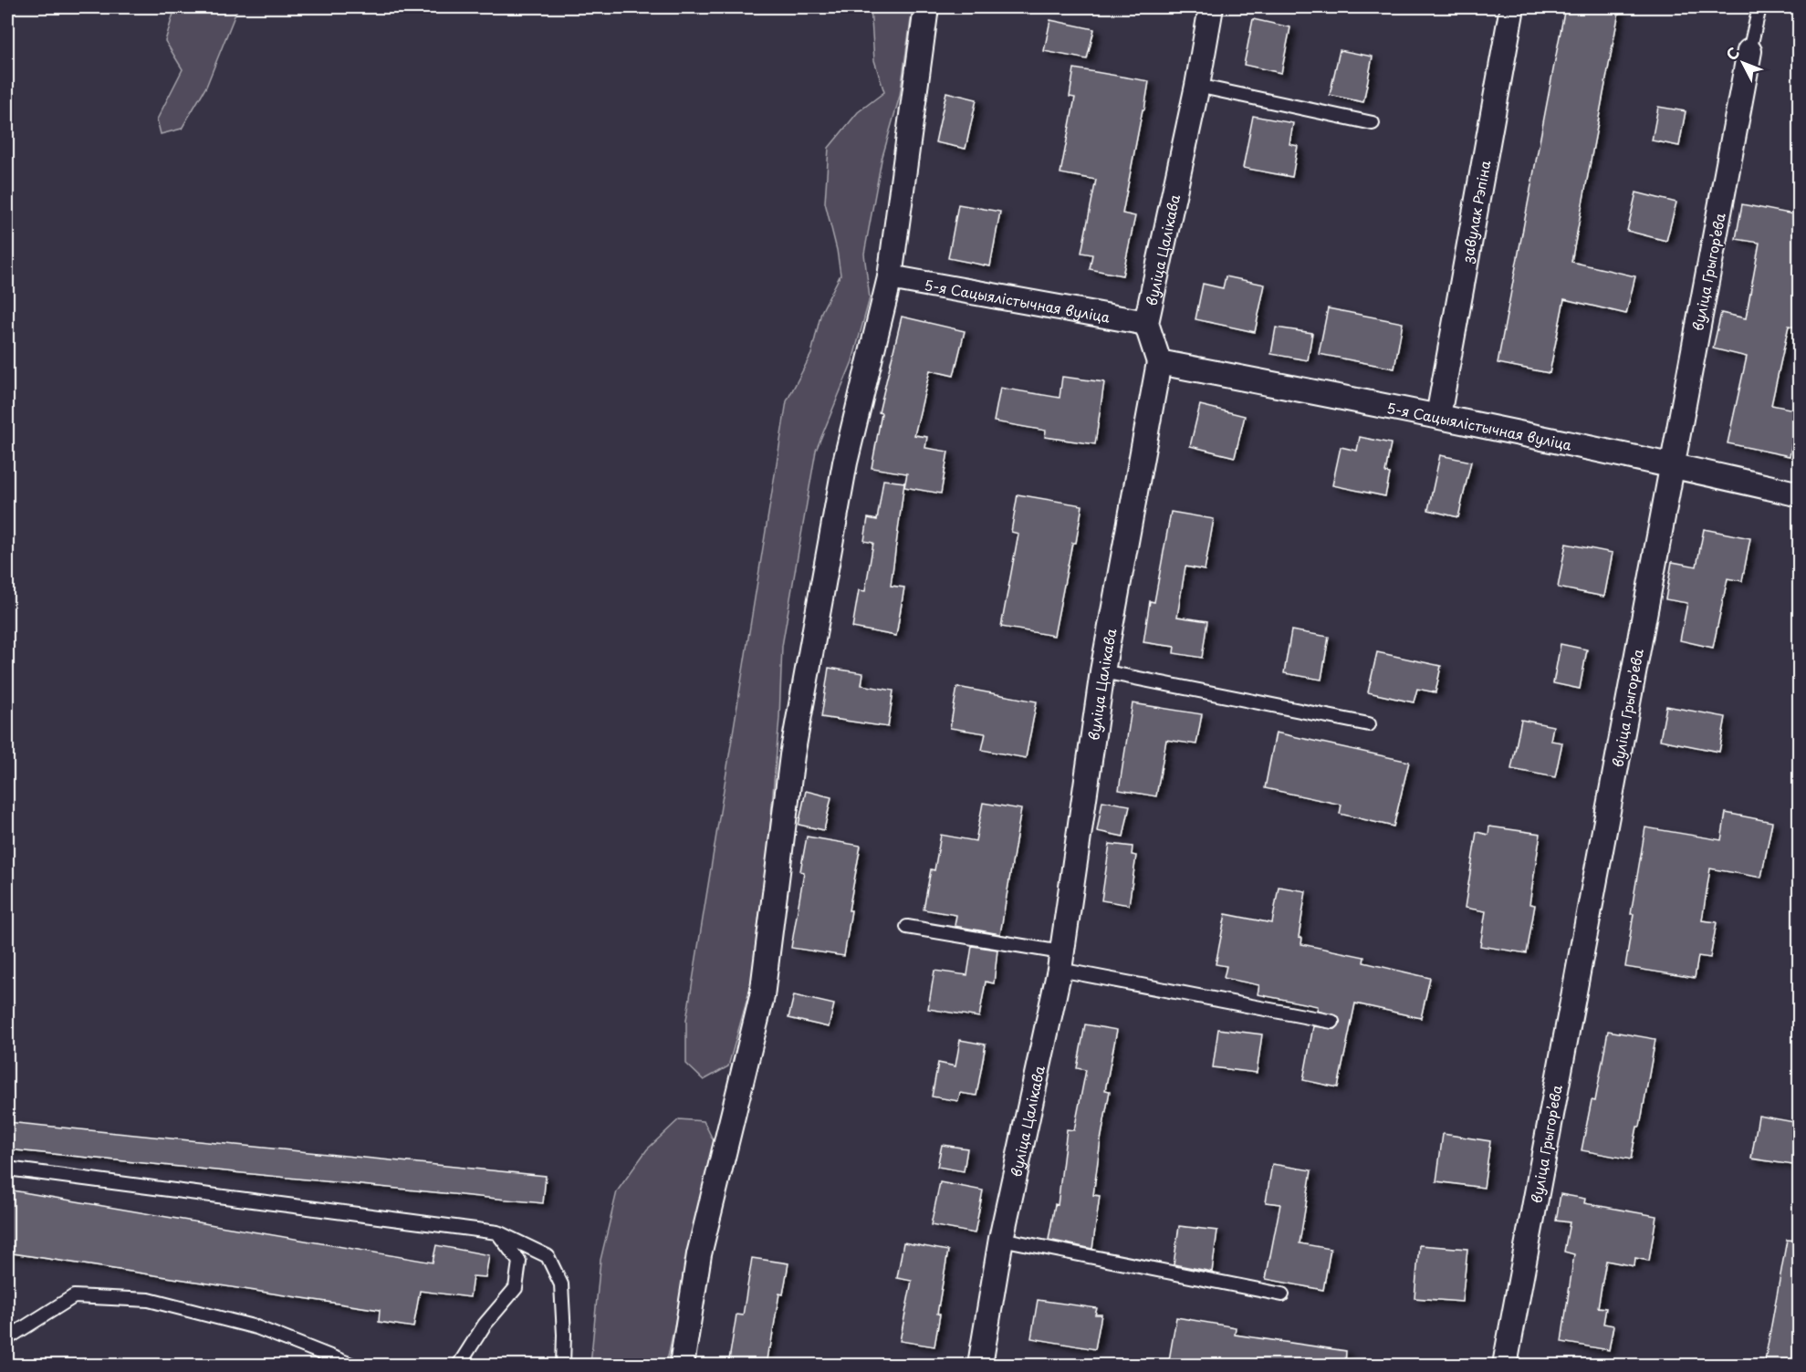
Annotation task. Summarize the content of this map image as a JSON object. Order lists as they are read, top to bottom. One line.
{"streets":{"street":["завулак Рэпіна","вуліца Цалікава","вуліца Грыгорʼева","5-я Сацыялістычная вуліца"]},"crossings":[["завулак Рэпіна","5-я Сацыялістычная вуліца"],["вуліца Цалікава","5-я Сацыялістычная вуліца"],["вуліца Грыгорʼева","5-я Сацыялістычная вуліца"]],"north":"top left"}
